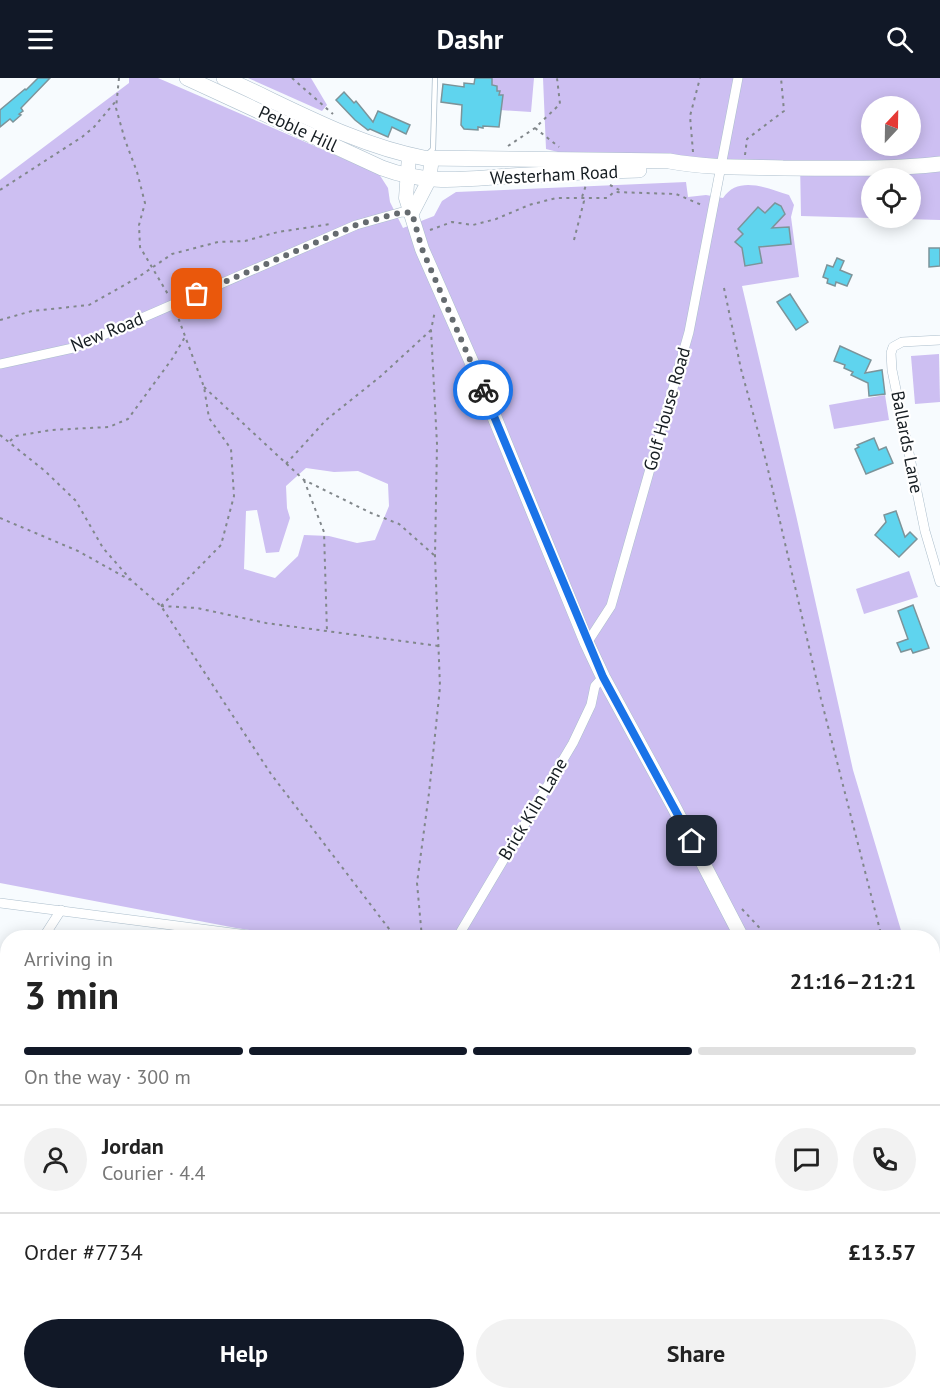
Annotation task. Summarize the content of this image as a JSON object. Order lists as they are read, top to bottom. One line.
{"streets":{"main road":["Pebble Hill","Westerham Road"],"street":["New Road","Golf House Road","Ballards Lane","Brick Kiln Lane"]},"crossings":[["Pebble Hill","Westerham Road"],["Westerham Road","Golf House Road"]],"north":"top","page":{"header":"Dashr","heading":["3 min","Arriving in","21:16–21:21"],"panel":["Jordan","Courier · 4.4","Order #7734","£13.57"],"bar":"On the way · 300 m","buttons":["Help","Share"]}}
